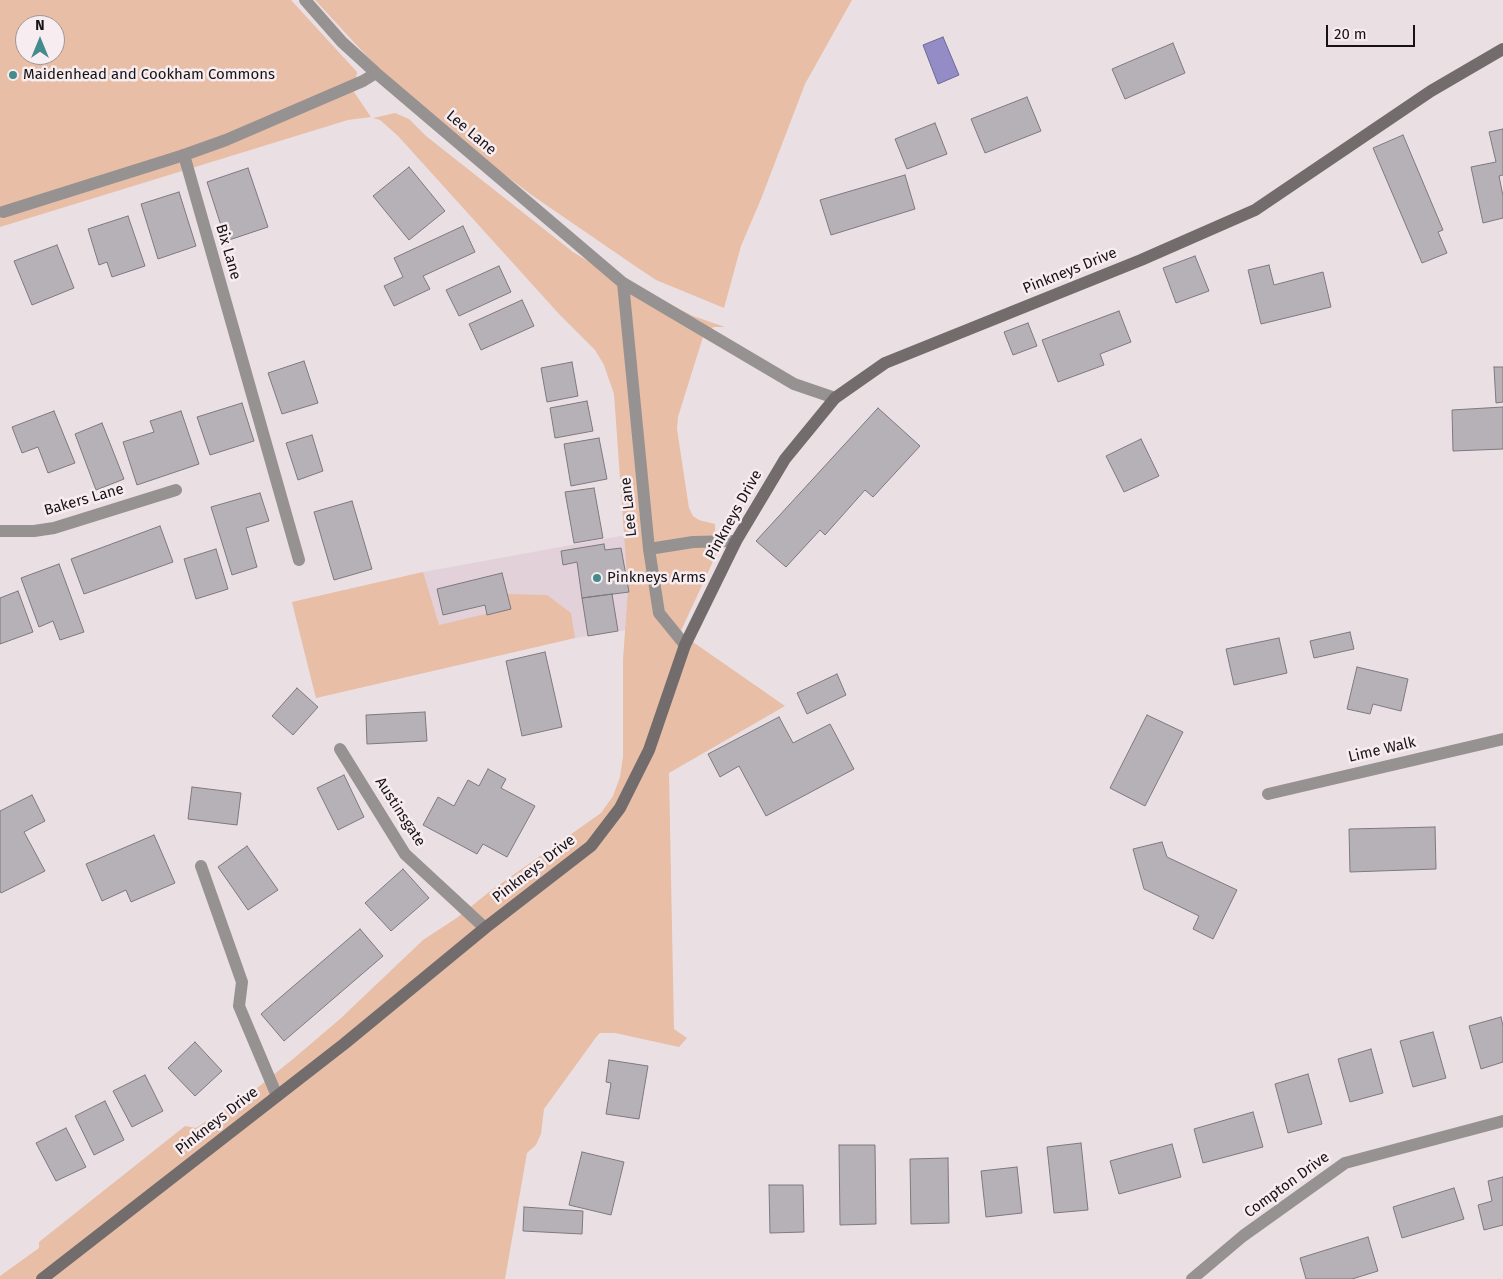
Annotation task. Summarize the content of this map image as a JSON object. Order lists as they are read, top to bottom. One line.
{"streets":{"street":["Lee Lane","Bix Lane","Pinkneys Drive","Bakers Lane","Lime Walk","Austinsgate","Compton Drive"]},"crossings":[["Lee Lane","Pinkneys Drive"],["Pinkneys Drive","Austinsgate"]],"places":["Maidenhead and Cookham Commons","Pinkneys Arms"],"scale_bar":"20 m","north":"top"}
